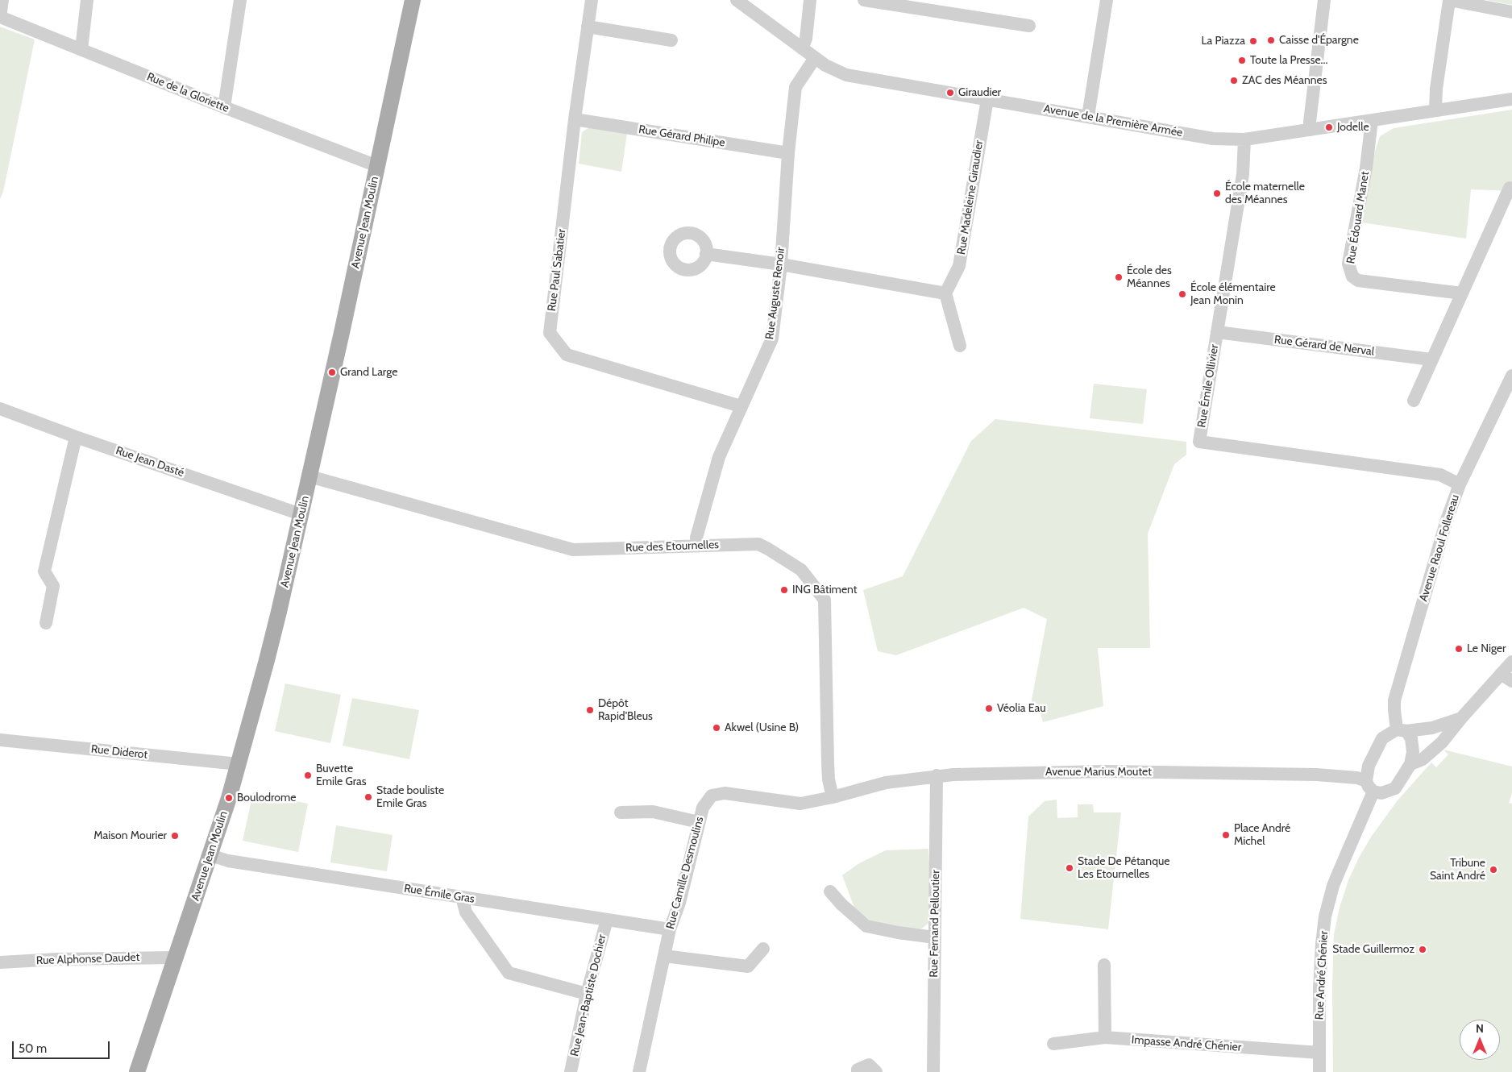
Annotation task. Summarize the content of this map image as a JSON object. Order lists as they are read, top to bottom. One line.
{"streets":{"main road":["Avenue Jean Moulin"],"street":["Rue de la Gloriette","Avenue de la Première Armée","Rue Gérard Philipe","Rue Madeleine Giraudier","Rue Édouard Manet","Rue Paul Sabatier","Rue Auguste Renoir","Rue Gérard de Nerval","Rue Émile Ollivier","Rue Jean Dasté","Rue des Etournelles","Avenue Raoul Follereau","Rue Diderot","Avenue Marius Moutet","Rue Camille Desmoulins","Rue Émile Gras","Rue Fernand Pelloutier","Rue Alphonse Daudet","Rue André Chénier","Rue Jean-Baptiste Dochier","Impasse André Chénier"]},"crossings":[["Rue de la Gloriette","Avenue Jean Moulin"],["Avenue de la Première Armée","Rue Madeleine Giraudier"],["Avenue de la Première Armée","Rue Édouard Manet"],["Avenue de la Première Armée","Rue Auguste Renoir"],["Avenue de la Première Armée","Rue Émile Ollivier"],["Rue Gérard Philipe","Rue Paul Sabatier"],["Rue Gérard Philipe","Rue Auguste Renoir"],["Avenue Jean Moulin","Rue Jean Dasté"],["Avenue Jean Moulin","Rue des Etournelles"],["Avenue Jean Moulin","Rue Diderot"],["Avenue Jean Moulin","Rue Émile Gras"],["Avenue Jean Moulin","Rue Alphonse Daudet"],["Rue Paul Sabatier","Rue Auguste Renoir"],["Rue Auguste Renoir","Rue des Etournelles"],["Rue Gérard de Nerval","Rue Émile Ollivier"],["Rue Émile Ollivier","Avenue Raoul Follereau"],["Rue des Etournelles","Avenue Marius Moutet"],["Rue des Etournelles","Rue Camille Desmoulins"],["Avenue Raoul Follereau","Avenue Marius Moutet"],["Avenue Raoul Follereau","Rue André Chénier"],["Avenue Marius Moutet","Rue Camille Desmoulins"],["Avenue Marius Moutet","Rue Fernand Pelloutier"],["Avenue Marius Moutet","Rue André Chénier"],["Rue Camille Desmoulins","Rue Émile Gras"],["Rue Émile Gras","Rue Jean-Baptiste Dochier"],["Rue André Chénier","Impasse André Chénier"]],"places":["Caisse d'Épargne","La Piazza","Toute la Presse...","ZAC des Méannes","Giraudier","Jodelle","École maternelle des Méannes","École des Méannes","École élémentaire Jean Monin","Grand Large","ING Bâtiment","Le Niger","Véolia Eau","Dépôt Rapid'Bleus","Akwel (Usine B)","Buvette Emile Gras","Stade bouliste Emile Gras","Boulodrome","Place André Michel","Maison Mourier","Stade De Pétanque Les Etournelles","Tribune Saint André","Stade Guillermoz"],"scale_bar":"50 m","north":"top"}
